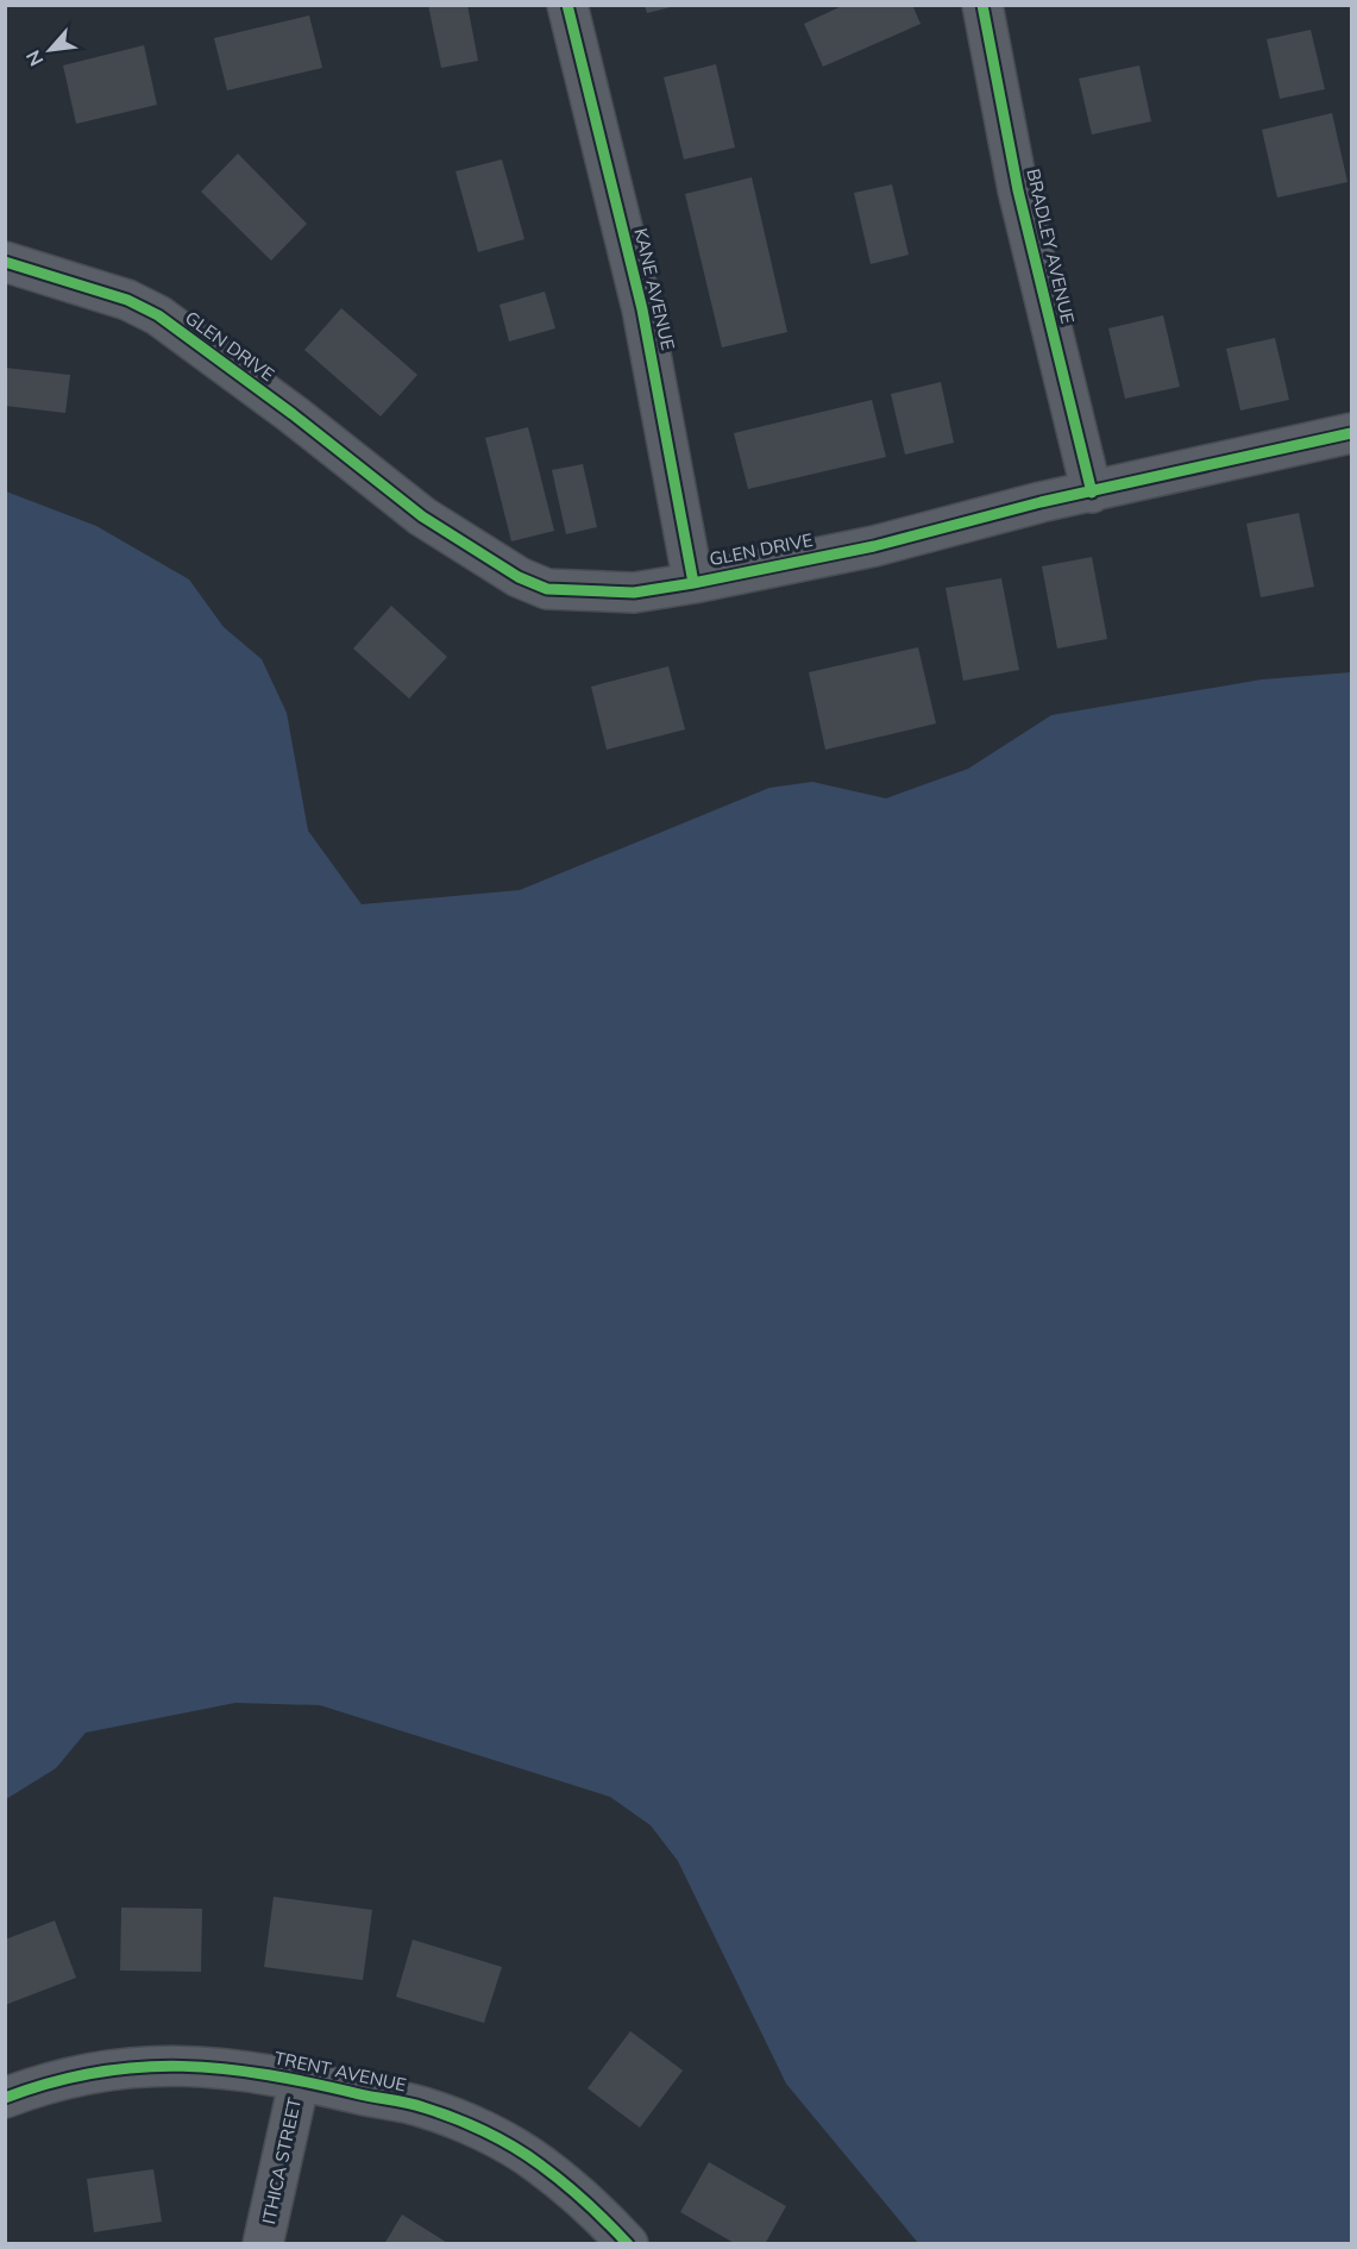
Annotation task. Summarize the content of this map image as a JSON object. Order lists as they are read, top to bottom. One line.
{"streets":{"street":["BRADLEY AVENUE","KANE AVENUE","GLEN DRIVE","TRENT AVENUE","ITHICA STREET"]},"crossings":[["BRADLEY AVENUE","GLEN DRIVE"],["KANE AVENUE","GLEN DRIVE"],["TRENT AVENUE","ITHICA STREET"]],"north":"bottom left"}
